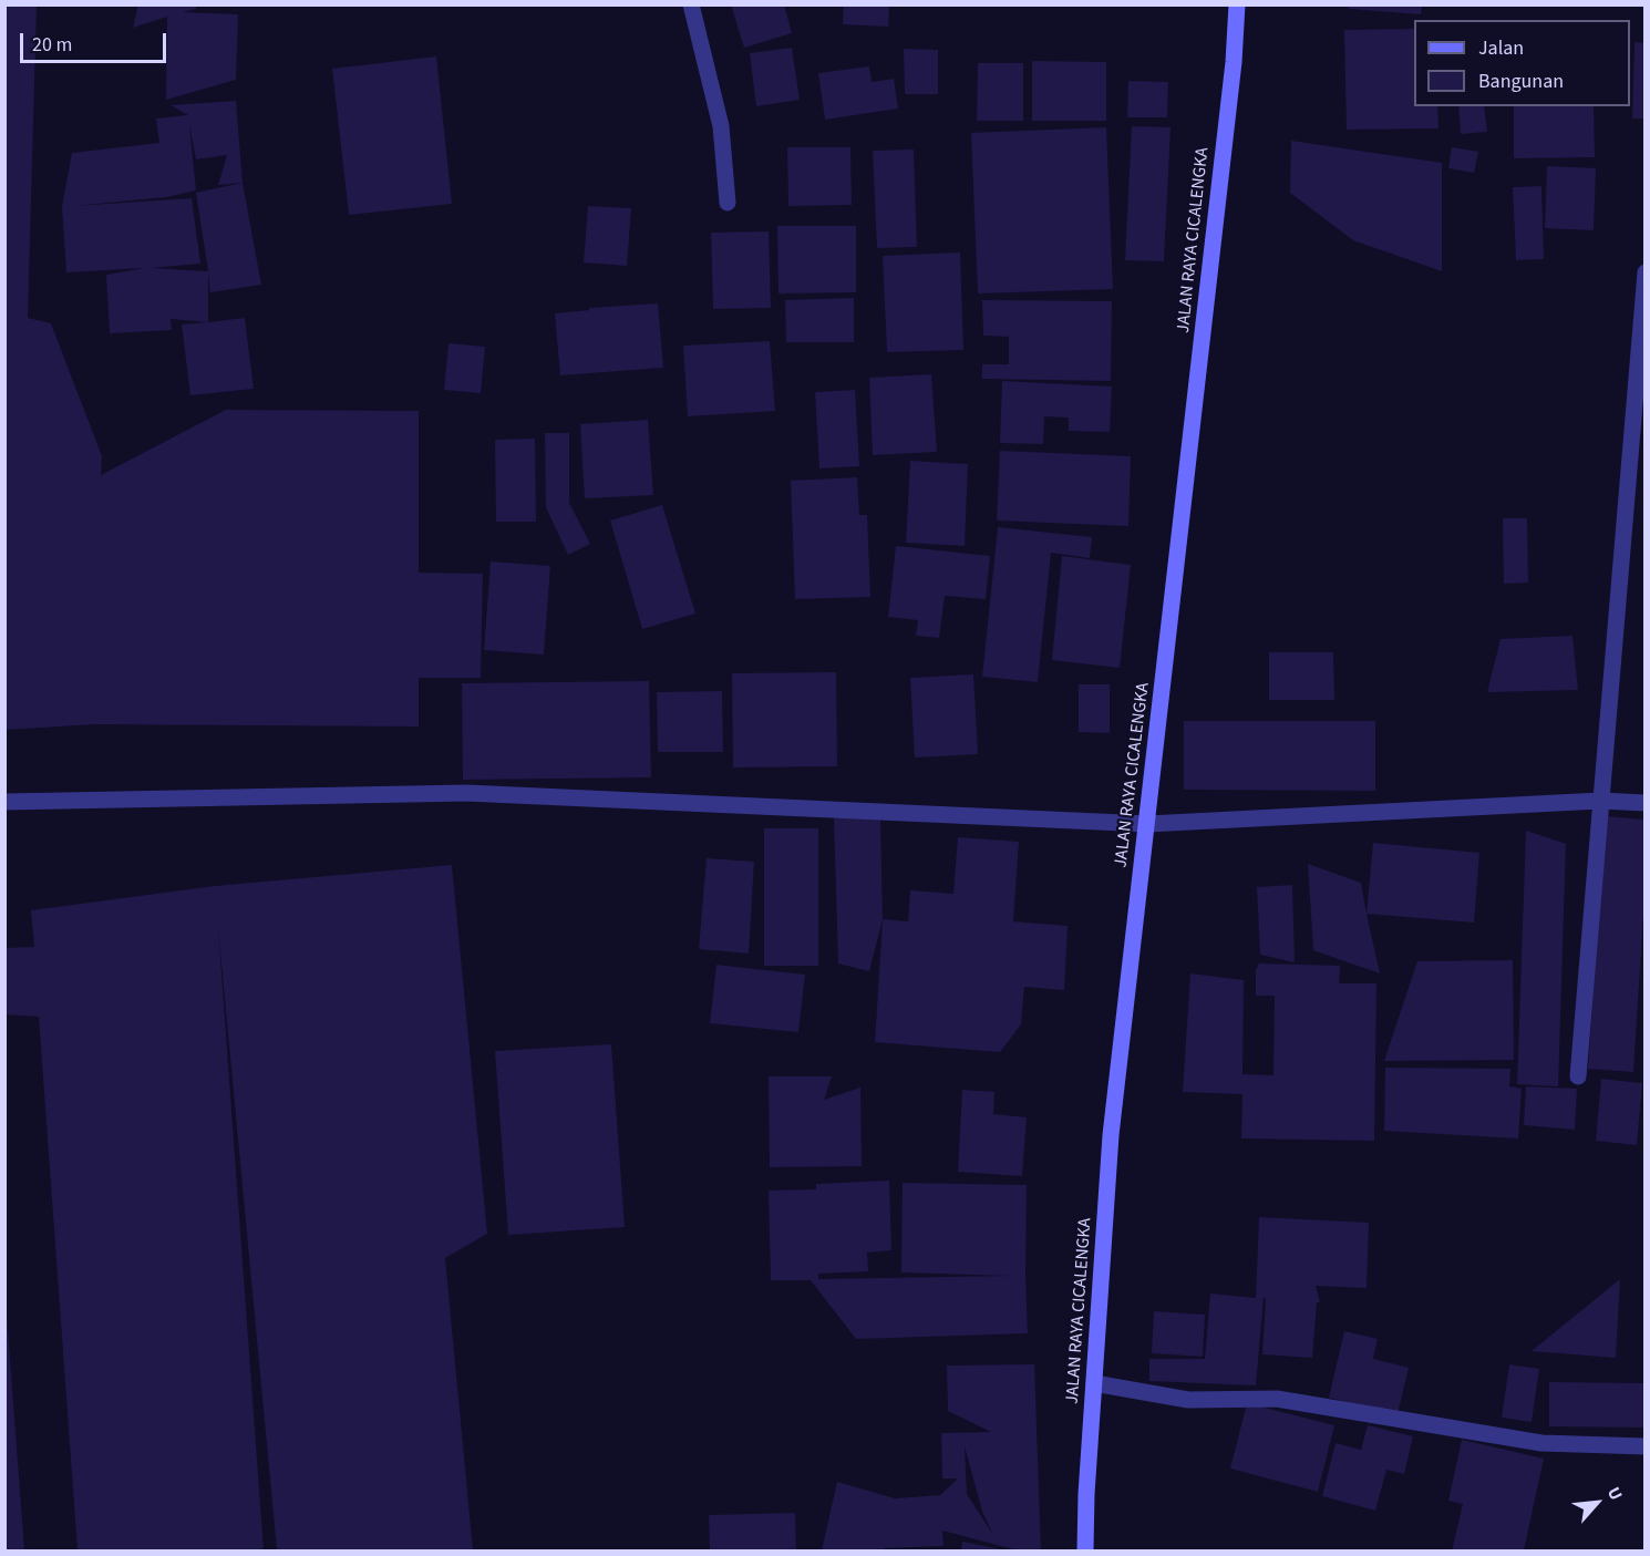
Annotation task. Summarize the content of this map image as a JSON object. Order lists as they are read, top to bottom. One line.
{"streets":{"main road":["JALAN RAYA CICALENGKA"]},"legend":["Jalan","Bangunan"],"scale_bar":"20 m","north":"top right"}
